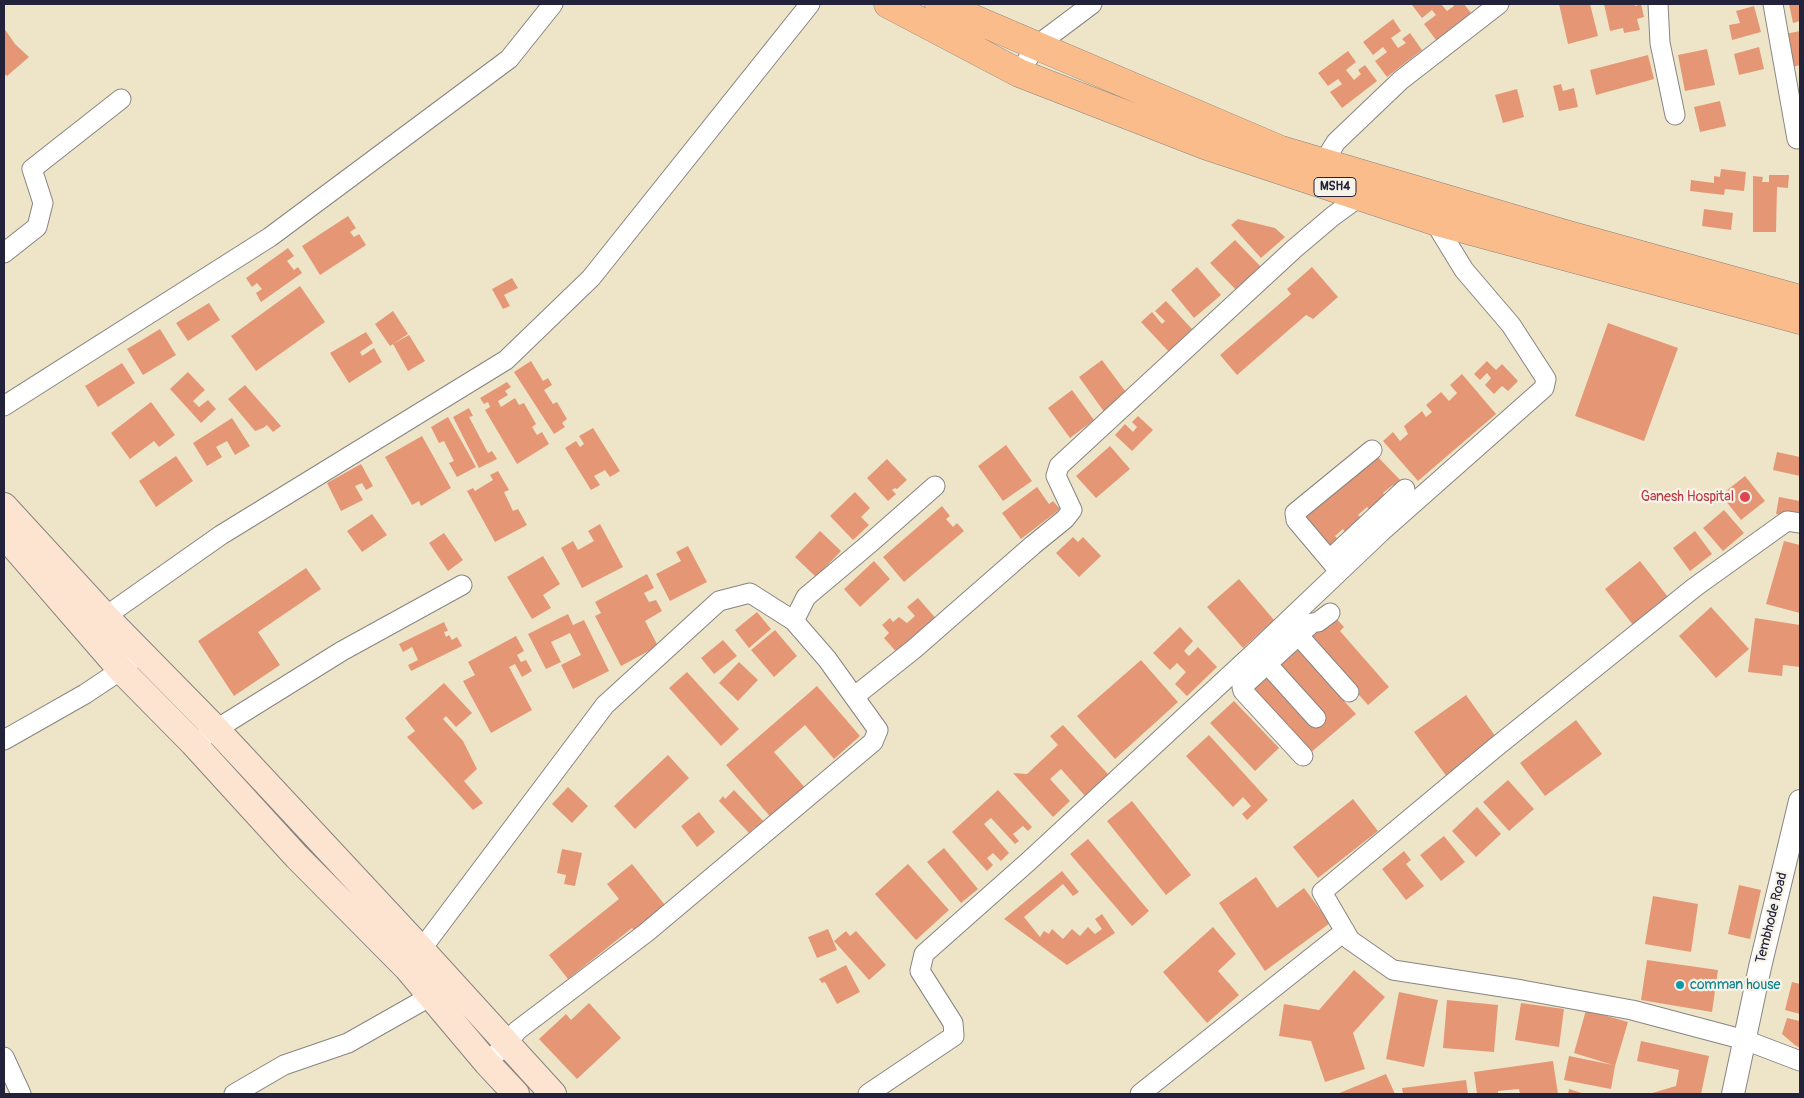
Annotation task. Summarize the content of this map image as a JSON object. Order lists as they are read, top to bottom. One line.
{"streets":{"main road":["MSH4"],"street":["Tembhode Road"]},"places":["Ganesh Hospital","comman house"]}
